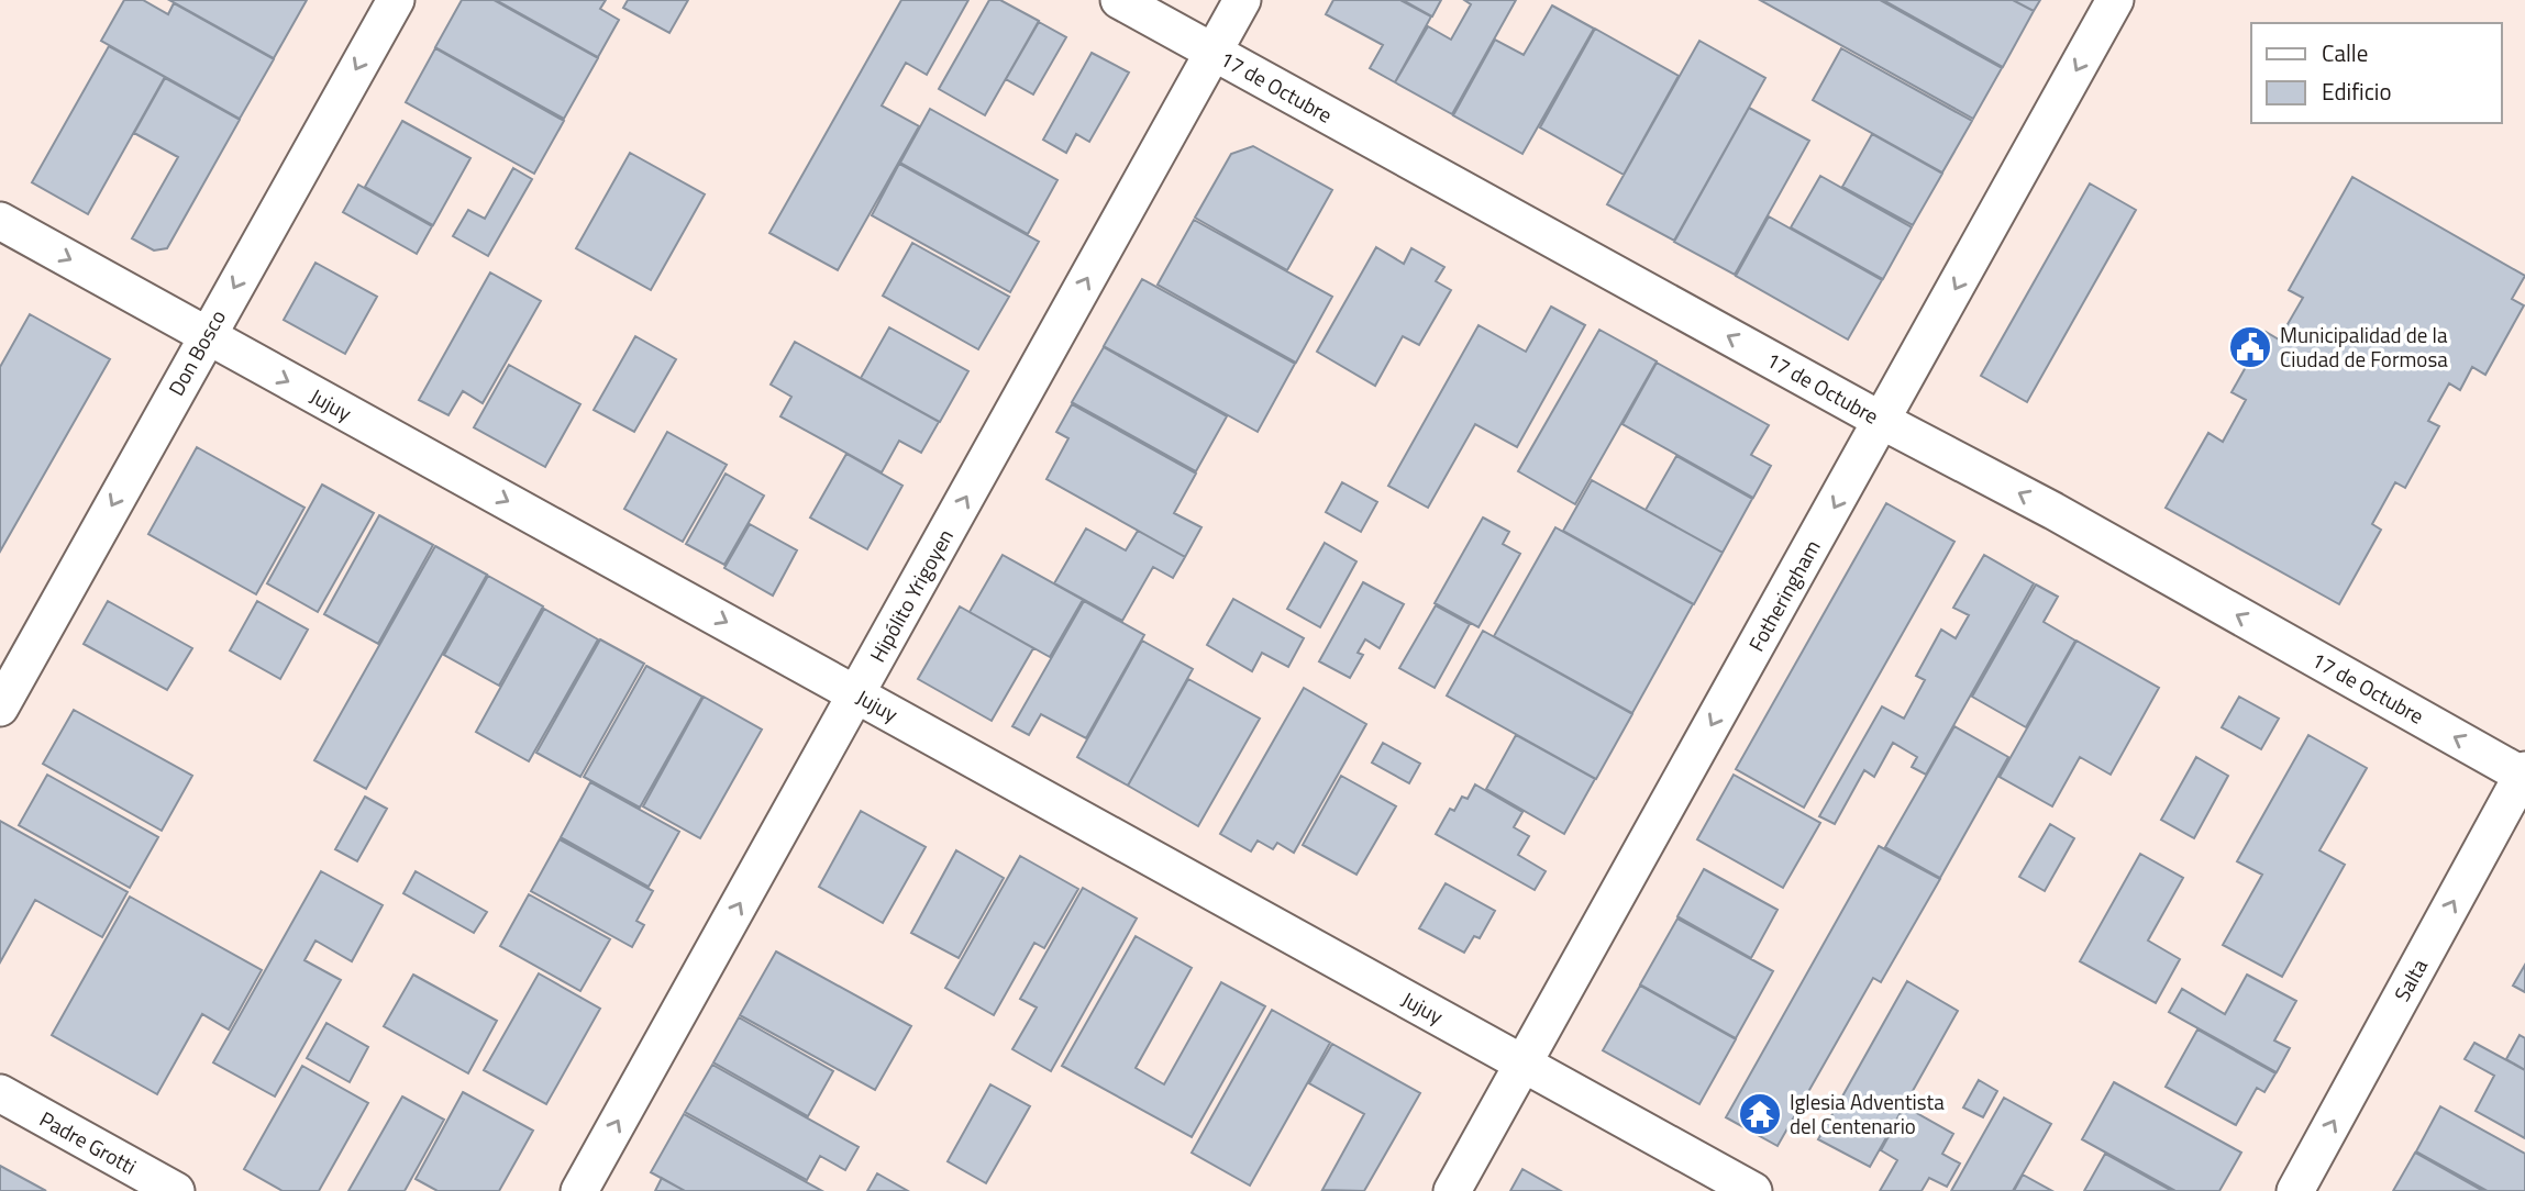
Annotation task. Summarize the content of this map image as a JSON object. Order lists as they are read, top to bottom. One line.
{"streets":{"street":["17 de Octubre","Don Bosco","Jujuy","Hipólito Yrigoyen","Fotheringham","Salta","Padre Grotti"]},"crossings":[["17 de Octubre","Hipólito Yrigoyen"],["17 de Octubre","Fotheringham"],["17 de Octubre","Salta"],["Don Bosco","Jujuy"],["Jujuy","Hipólito Yrigoyen"],["Jujuy","Fotheringham"]],"one_way":["17 de Octubre","Don Bosco","Jujuy","Hipólito Yrigoyen","Fotheringham","Salta"],"places":{"public building":["Municipalidad de la Ciudad de Formosa"],"temple":["Iglesia Adventista del Centenario"]},"legend":["Calle","Edificio"]}
